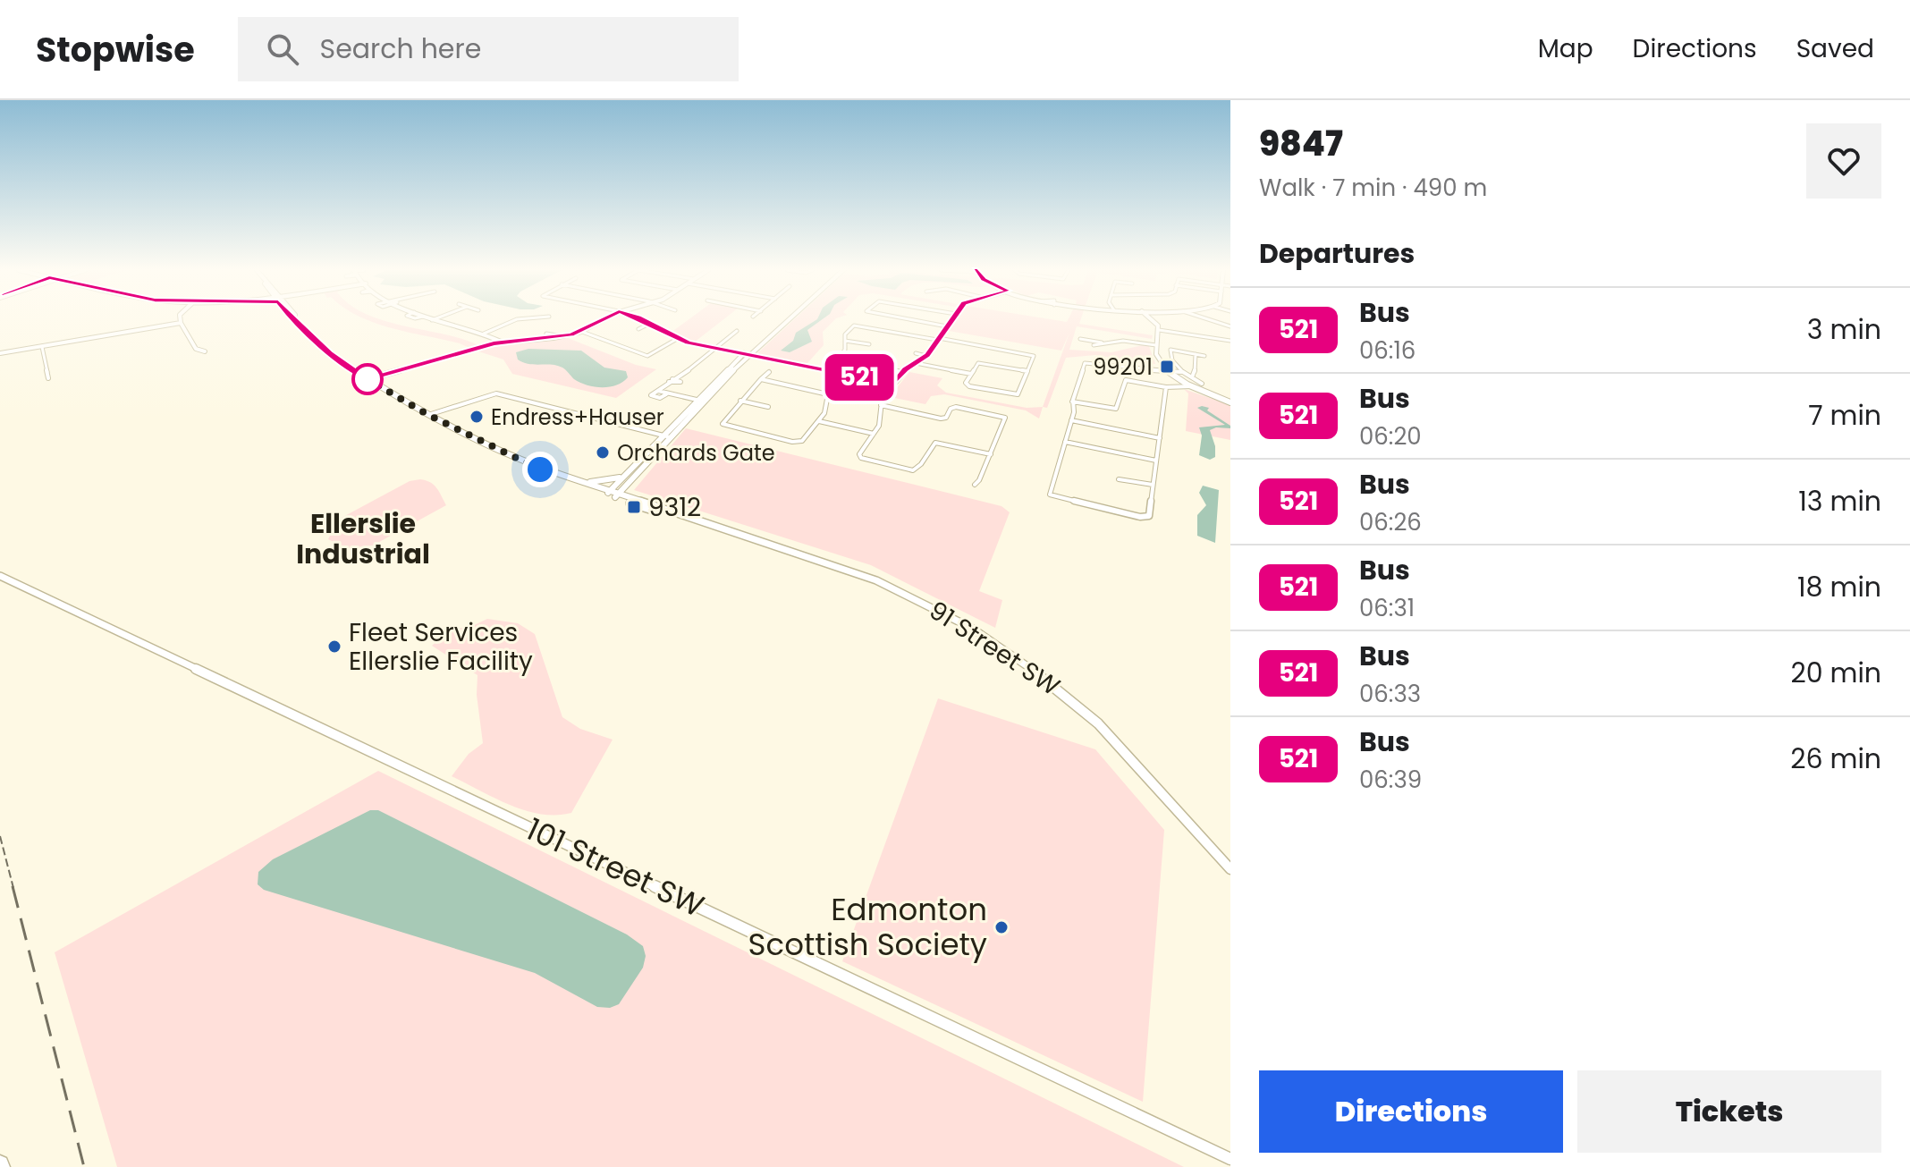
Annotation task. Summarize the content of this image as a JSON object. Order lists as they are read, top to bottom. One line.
{"streets":{"street":["91 Street SW","101 Street SW"]},"districts":["Ellerslie Industrial"],"places":{"transit":["99201","9312"],"other":["Endress+Hauser","Orchards Gate","Fleet Services Ellerslie Facility","Edmonton Scottish Society"]},"lines":["bus line 521"],"page":{"header":"Stopwise","search":"Search here","nav":["Map","Directions","Saved"],"on_map":"521","heading":[["9847","Walk · 7 min · 490 m"],"Departures"],"list":[{"mark":"521","name":"Bus","note":"06:16","value":"3 min"},{"mark":"521","name":"Bus","note":"06:20","value":"7 min"},{"mark":"521","name":"Bus","note":"06:26","value":"13 min"},{"mark":"521","name":"Bus","note":"06:31","value":"18 min"},{"mark":"521","name":"Bus","note":"06:33","value":"20 min"},{"mark":"521","name":"Bus","note":"06:39","value":"26 min"}],"buttons":["Directions","Tickets"]}}
